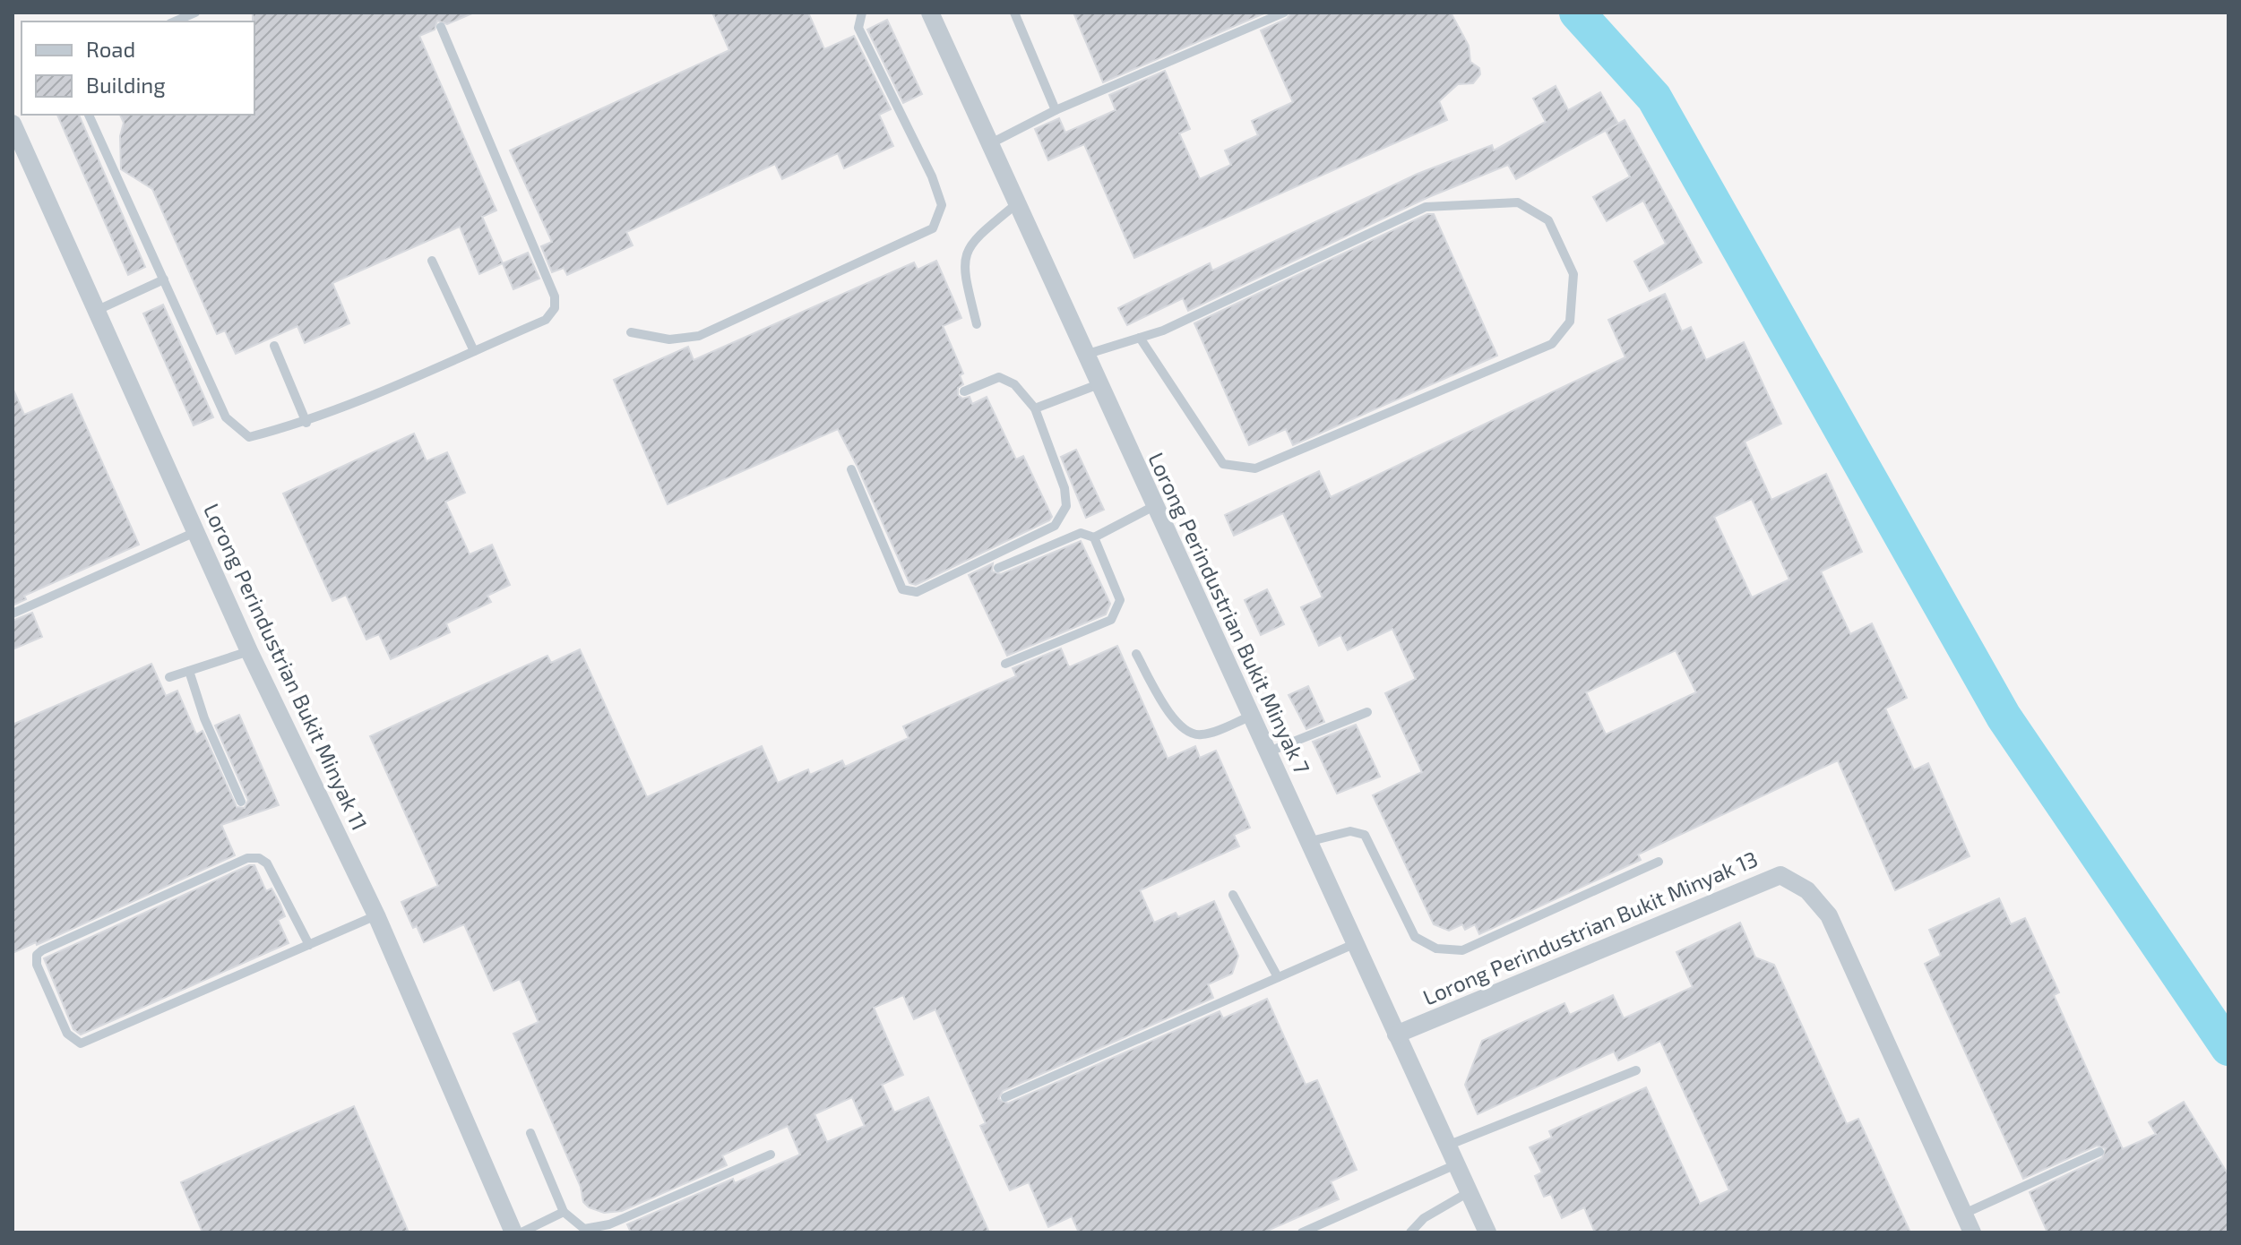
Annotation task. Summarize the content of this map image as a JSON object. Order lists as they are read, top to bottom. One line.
{"streets":{"street":["Lorong Perindustrian Bukit Minyak 7","Lorong Perindustrian Bukit Minyak 11","Lorong Perindustrian Bukit Minyak 13"]},"crossings":[["Lorong Perindustrian Bukit Minyak 7","Lorong Perindustrian Bukit Minyak 13"]],"legend":["Road","Building"]}
